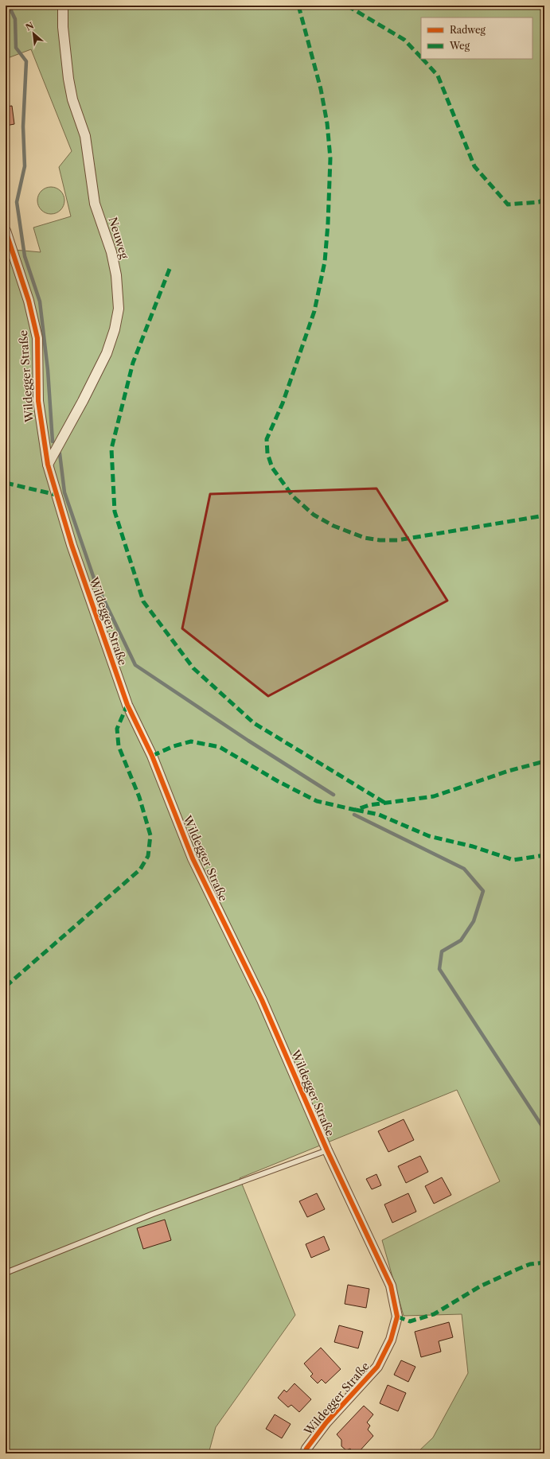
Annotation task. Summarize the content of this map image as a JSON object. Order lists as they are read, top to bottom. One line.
{"streets":{"street":["Neuweg","Wildegger Straße"]},"crossings":[["Neuweg","Wildegger Straße"]],"legend":["Radweg","Weg"],"north":"top left"}
